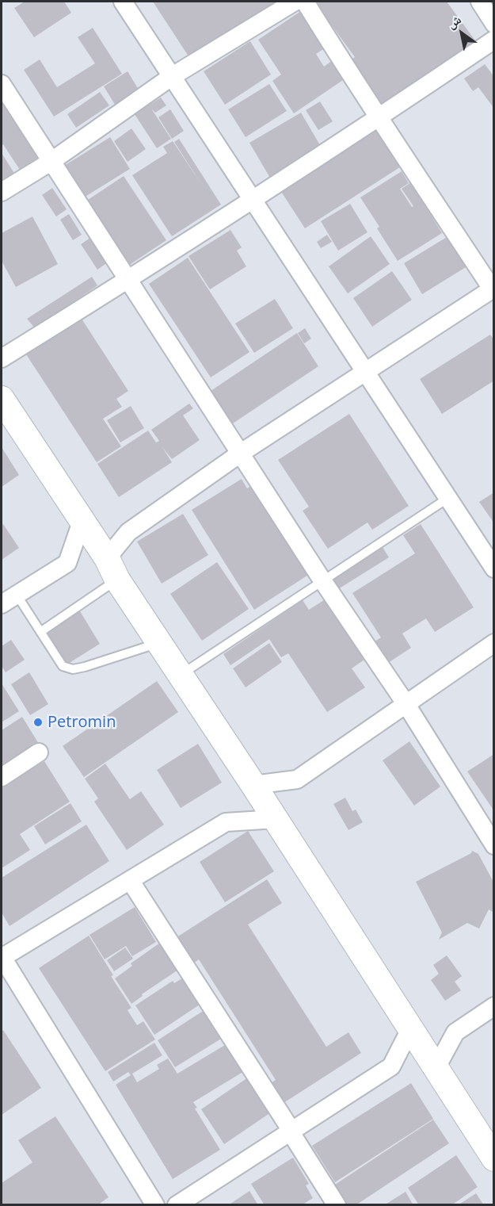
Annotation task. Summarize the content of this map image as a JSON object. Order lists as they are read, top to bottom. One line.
{"places":["Petromin"],"north":"top left"}
